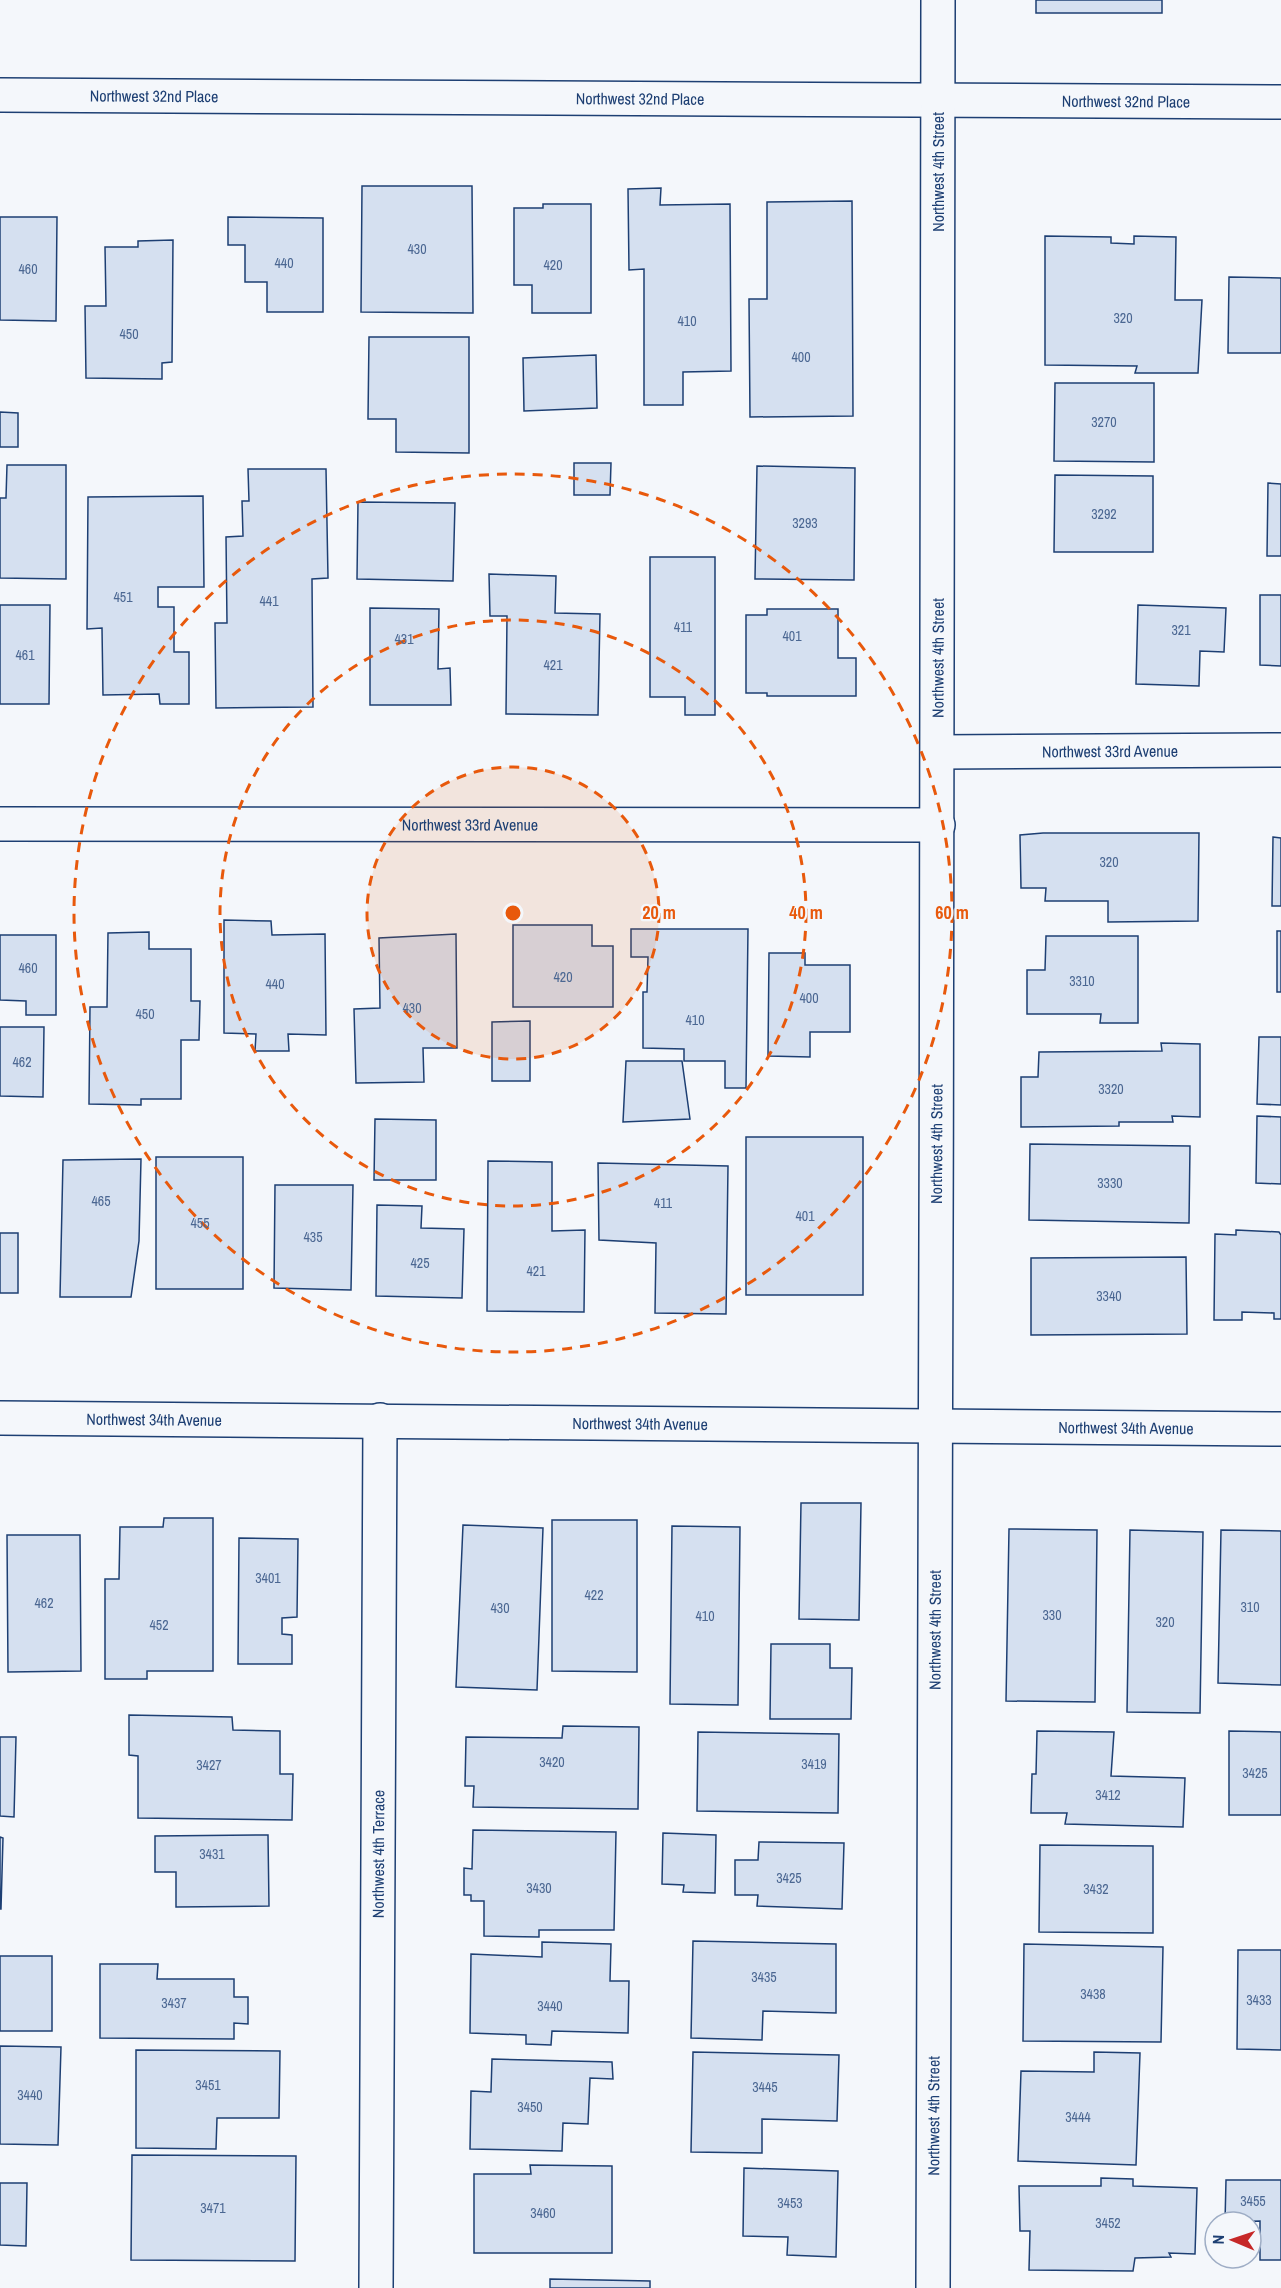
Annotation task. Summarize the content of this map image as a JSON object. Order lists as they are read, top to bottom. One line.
{"streets":{"street":["Northwest 32nd Place","Northwest 4th Street","Northwest 33rd Avenue","Northwest 34th Avenue","Northwest 4th Terrace"]},"crossings":[["Northwest 32nd Place","Northwest 4th Street"],["Northwest 4th Street","Northwest 33rd Avenue"],["Northwest 4th Street","Northwest 34th Avenue"],["Northwest 34th Avenue","Northwest 4th Terrace"]],"house_numbers":["430","440","420","460","320","410","450","400","3270","3292","3293","451","441","411","321","401","431","461","421","320","460","420","3310","440","400","430","450","410","462","3320","3330","465","411","401","455","435","425","421","3340","3401","422","462","310","430","330","410","320","452","3420","3419","3427","3425","3412","3431","3425","3430","3432","3435","3438","3433","3437","3440","3451","3445","3440","3450","3444","3455","3453","3471","3460","3452"],"north":"left","rings":["20 m","40 m","60 m"]}
